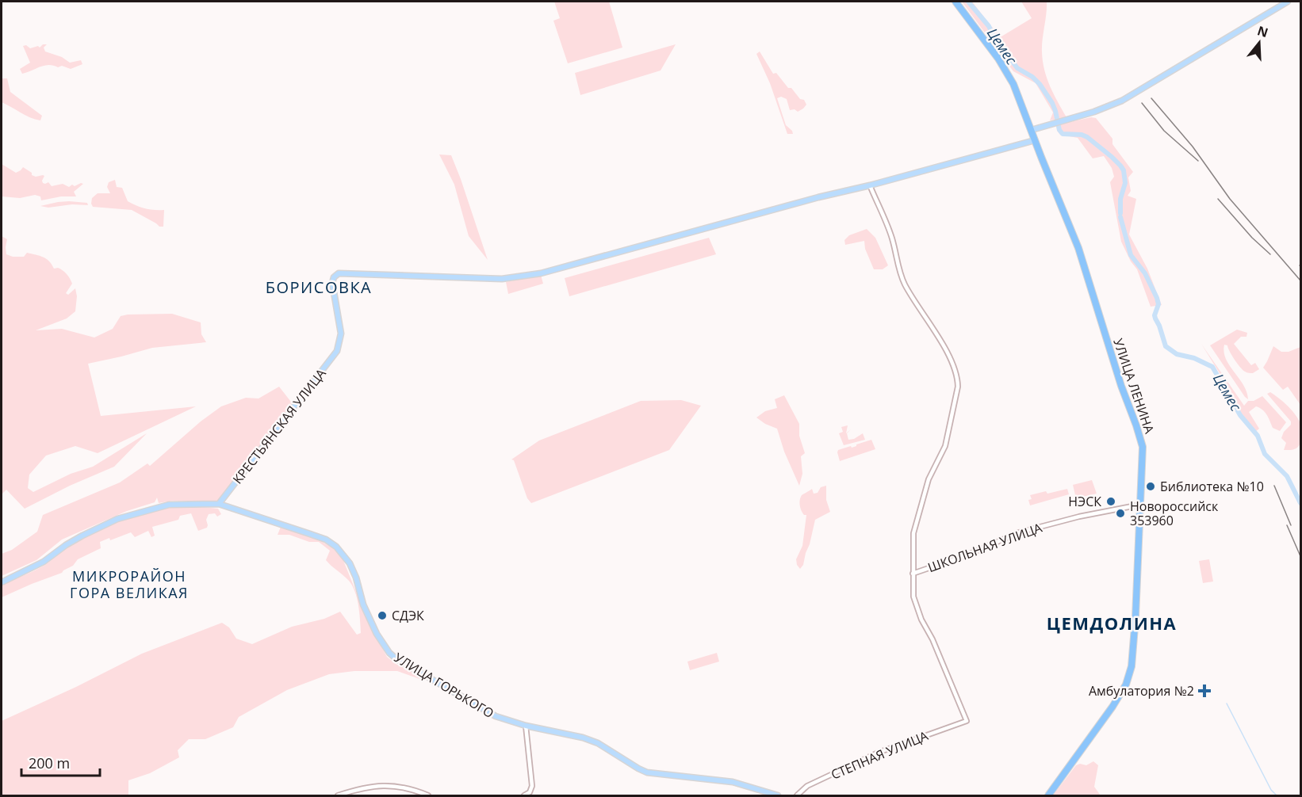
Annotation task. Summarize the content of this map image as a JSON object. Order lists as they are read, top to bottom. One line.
{"streets":{"highway":["УЛИЦА ЛЕНИНА"],"main road":["КРЕСТЬЯНСКАЯ УЛИЦА","УЛИЦА ГОРЬКОГО"],"street":["ШКОЛЬНАЯ УЛИЦА","СТЕПНАЯ УЛИЦА"]},"crossings":[["УЛИЦА ЛЕНИНА","ШКОЛЬНАЯ УЛИЦА"],["КРЕСТЬЯНСКАЯ УЛИЦА","УЛИЦА ГОРЬКОГО"],["ШКОЛЬНАЯ УЛИЦА","СТЕПНАЯ УЛИЦА"]],"districts":["БОРИСОВКА","МИКРОРАЙОН ГОРА ВЕЛИКАЯ","ЦЕМДОЛИНА"],"water":["Цемес"],"places":{"other":["Библиотека №10","НЭСК","Новороссийск 353960","СДЭК"],"health":["Амбулатория №2"]},"scale_bar":"200 m","north":"top"}
